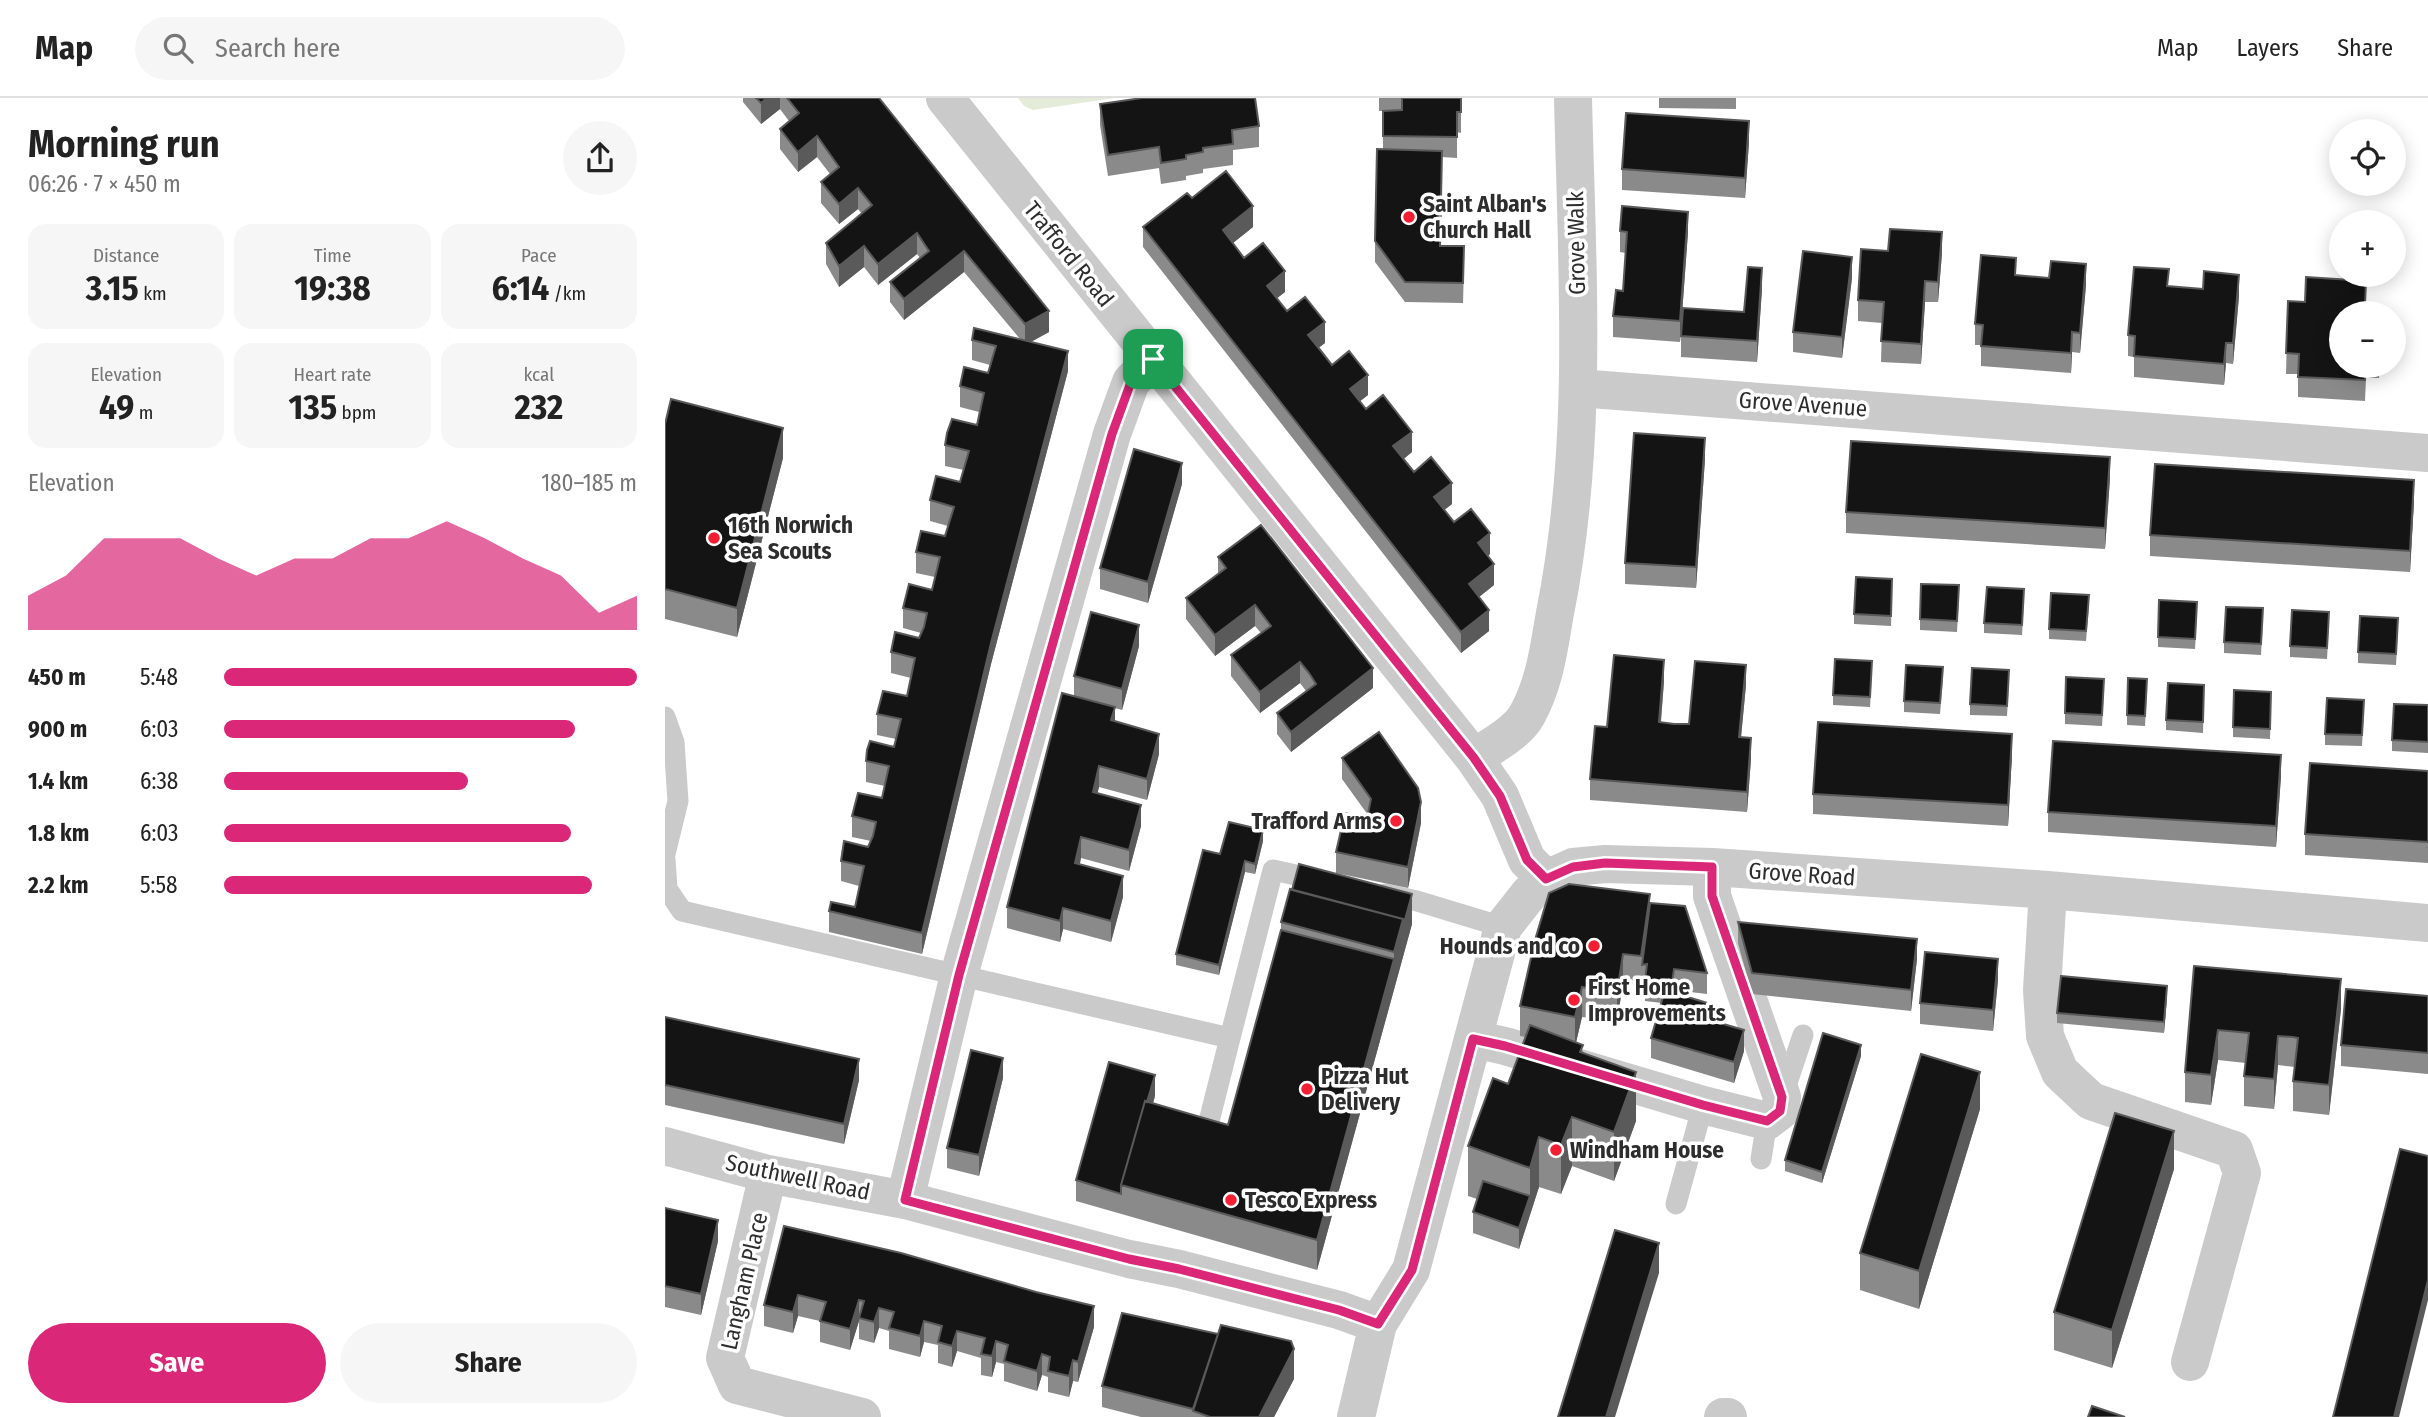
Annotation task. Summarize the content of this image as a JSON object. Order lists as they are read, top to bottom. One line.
{"streets":{"street":["Grove Walk","Trafford Road","Grove Avenue","Grove Road","Southwell Road","Langham Place"]},"crossings":[["Grove Walk","Grove Avenue"],["Trafford Road","Grove Road"],["Grove Road","Southwell Road"],["Southwell Road","Langham Place"]],"places":["Saint Alban's Church Hall","16th Norwich Sea Scouts","Trafford Arms","Hounds and co","First Home Improvements","Pizza Hut Delivery","Windham House","Tesco Express"],"page":{"header":"Map","search":"Search here","nav":["Map","Layers","Share"],"heading":["Morning run","06:26 · 7 × 450 m"],"map_buttons":["+","−"],"stats":[["Distance","3.15 km"],["Time","19:38"],["Pace","6:14 /km"],["Elevation","49 m"],["Heart rate","135 bpm"],["kcal","232"]],"chart":["Elevation","180–185 m"],"list":[{"name":"450 m","note":"5:48"},{"name":"900 m","note":"6:03"},{"name":"1.4 km","note":"6:38"},{"name":"1.8 km","note":"6:03"},{"name":"2.2 km","note":"5:58"}],"buttons":["Save","Share"]}}
